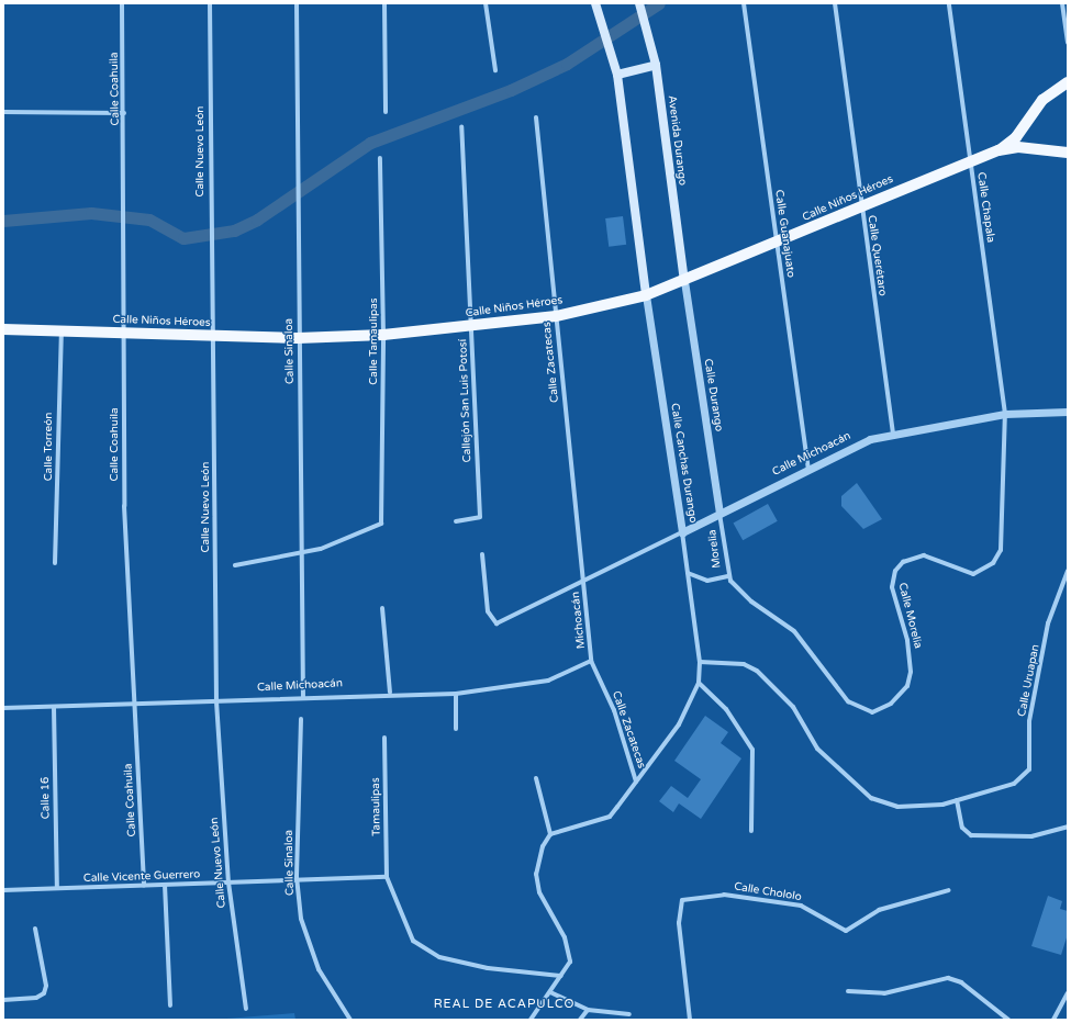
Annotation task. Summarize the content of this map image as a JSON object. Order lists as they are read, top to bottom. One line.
{"streets":{"main road":["Avenida Durango","Calle Niños Héroes","Calle Canchas Durango"],"street":["Calle Coahuila","Calle Nuevo León","Calle Chapala","Calle Guanajuato","Calle Querétaro","Calle Tamaulipas","Calle Sinaloa","Calle Zacatecas","Calle Durango","Callejón San Luis Potosí","Calle Torreón","Calle Michoacán","Morelia","Calle Morelia","Michoacán","Calle Uruapan","Calle 16","Tamaulipas","Calle Vicente Guerrero","Calle Chololo"]},"crossings":[["Calle Coahuila","Calle Niños Héroes"],["Calle Coahuila","Calle Michoacán"],["Calle Coahuila","Calle Vicente Guerrero"],["Avenida Durango","Calle Niños Héroes"],["Avenida Durango","Calle Durango"],["Calle Nuevo León","Calle Niños Héroes"],["Calle Nuevo León","Calle Michoacán"],["Calle Nuevo León","Calle Vicente Guerrero"],["Calle Niños Héroes","Calle Chapala"],["Calle Niños Héroes","Calle Guanajuato"],["Calle Niños Héroes","Calle Querétaro"],["Calle Niños Héroes","Calle Tamaulipas"],["Calle Niños Héroes","Calle Sinaloa"],["Calle Niños Héroes","Calle Zacatecas"],["Calle Niños Héroes","Calle Durango"],["Calle Niños Héroes","Callejón San Luis Potosí"],["Calle Niños Héroes","Calle Torreón"],["Calle Niños Héroes","Calle Canchas Durango"],["Calle Chapala","Calle Michoacán"],["Calle Chapala","Calle Morelia"],["Calle Guanajuato","Calle Michoacán"],["Calle Querétaro","Calle Michoacán"],["Calle Tamaulipas","Calle Sinaloa"],["Calle Sinaloa","Calle Michoacán"],["Calle Sinaloa","Calle Vicente Guerrero"],["Calle Zacatecas","Calle Michoacán"],["Calle Zacatecas","Calle Canchas Durango"],["Calle Zacatecas","Michoacán"],["Calle Durango","Calle Michoacán"],["Calle Durango","Morelia"],["Calle Michoacán","Calle Canchas Durango"],["Calle Michoacán","Morelia"],["Calle Michoacán","Calle Morelia"],["Calle Michoacán","Michoacán"],["Calle Michoacán","Calle 16"],["Calle Canchas Durango","Calle Uruapan"],["Morelia","Calle Morelia"],["Calle 16","Calle Vicente Guerrero"],["Tamaulipas","Calle Vicente Guerrero"]],"districts":["REAL DE ACAPULCO"]}
